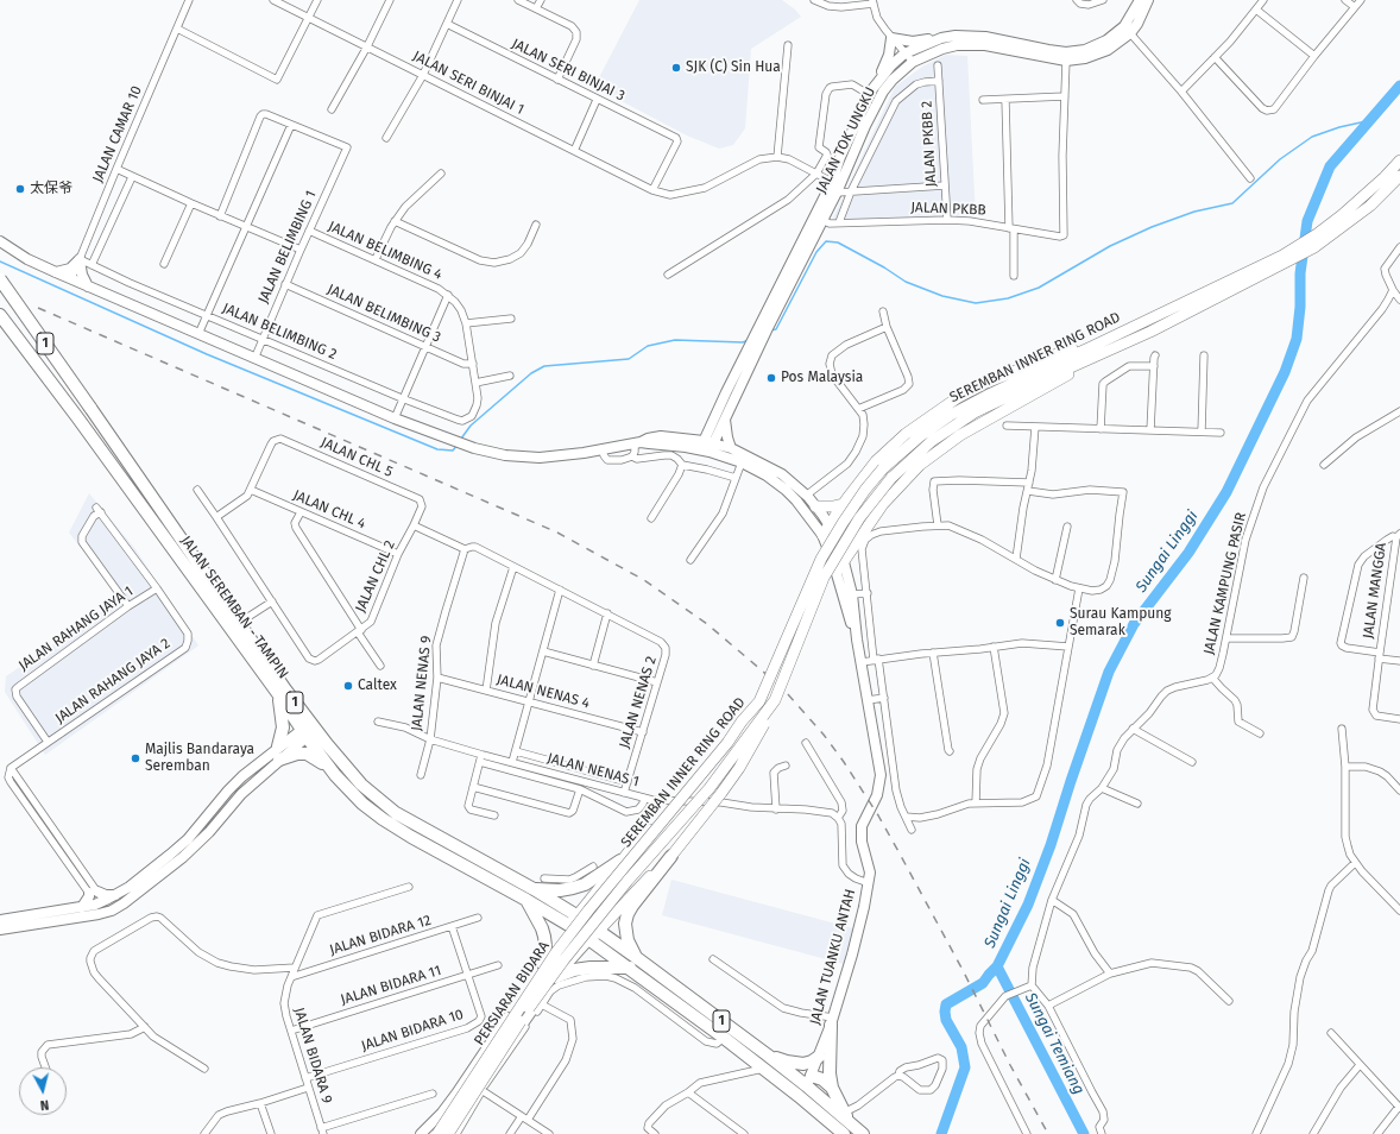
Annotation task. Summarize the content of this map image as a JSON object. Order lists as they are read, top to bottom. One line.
{"streets":{"highway":["1","JALAN SEREMBAN - TAMPIN"],"main road":["JALAN TOK UNGKU","SEREMBAN INNER RING ROAD","JALAN TUANKU ANTAH","PERSIARAN BIDARA"],"street":["JALAN SERI BINJAI 3","JALAN SERI BINJAI 1","JALAN CAMAR 10","JALAN PKBB 2","JALAN PKBB","JALAN BELIMBING 1","JALAN BELIMBING 4","JALAN BELIMBING 3","JALAN BELIMBING 2","JALAN CHL 5","JALAN CHL 4","JALAN CHL 2","JALAN KAMPUNG PASIR","JALAN MANGGA","JALAN RAHANG JAYA 1","JALAN RAHANG JAYA 2","JALAN NENAS 9","JALAN NENAS 4","JALAN NENAS 2","JALAN NENAS 1","JALAN BIDARA 12","JALAN BIDARA 11","JALAN BIDARA 10","JALAN BIDARA 9"]},"crossings":[["JALAN SERI BINJAI 3","JALAN SERI BINJAI 1"],["JALAN CAMAR 10","JALAN BELIMBING 2"],["JALAN CAMAR 10","JALAN TUANKU ANTAH"],["JALAN TOK UNGKU","JALAN PKBB"],["JALAN PKBB 2","JALAN PKBB"],["JALAN BELIMBING 1","JALAN BELIMBING 4"],["JALAN BELIMBING 1","JALAN BELIMBING 3"],["JALAN BELIMBING 1","JALAN BELIMBING 2"],["JALAN BELIMBING 1","JALAN TUANKU ANTAH"],["JALAN BELIMBING 4","JALAN BELIMBING 3"],["JALAN BELIMBING 4","JALAN BELIMBING 2"],["1","JALAN SEREMBAN - TAMPIN"],["1","JALAN TUANKU ANTAH"],["1","PERSIARAN BIDARA"],["SEREMBAN INNER RING ROAD","PERSIARAN BIDARA"],["JALAN CHL 5","JALAN CHL 4"],["JALAN CHL 5","JALAN CHL 2"],["JALAN CHL 4","JALAN CHL 2"],["JALAN SEREMBAN - TAMPIN","PERSIARAN BIDARA"],["JALAN RAHANG JAYA 1","JALAN RAHANG JAYA 2"],["JALAN NENAS 9","JALAN NENAS 4"],["JALAN NENAS 9","JALAN NENAS 1"],["JALAN NENAS 4","JALAN NENAS 2"],["JALAN NENAS 2","JALAN NENAS 1"],["JALAN BIDARA 12","JALAN BIDARA 9"],["JALAN BIDARA 11","JALAN BIDARA 10"],["JALAN BIDARA 11","JALAN BIDARA 9"],["JALAN BIDARA 10","JALAN BIDARA 9"]],"water":["Sungai Linggi","Sungai Temiang"],"places":["SJK (C) Sin Hua","太保爷","Pos Malaysia","Surau Kampung Semarak","Caltex","Majlis Bandaraya Seremban"],"north":"bottom"}
